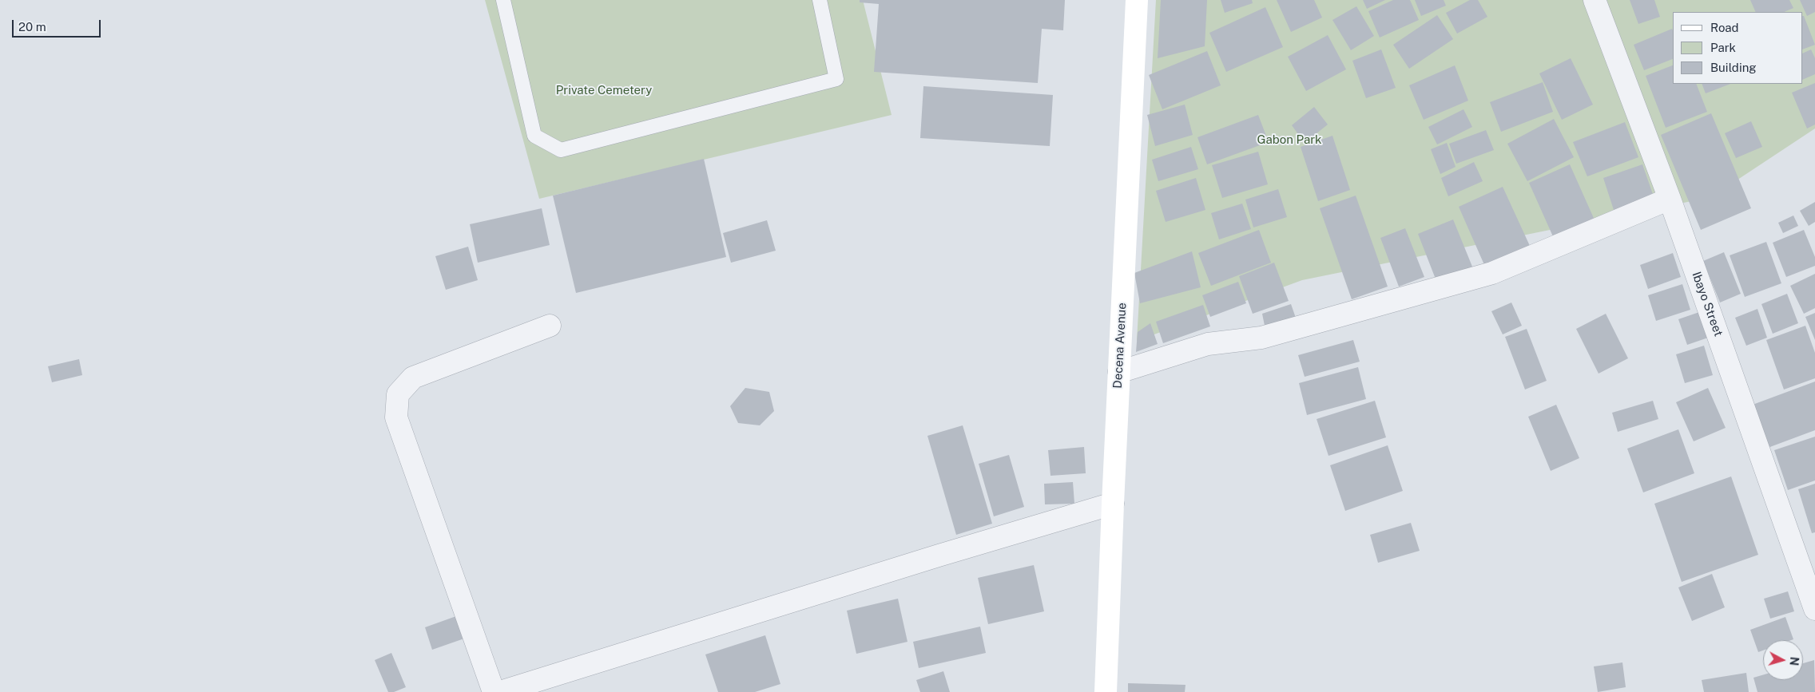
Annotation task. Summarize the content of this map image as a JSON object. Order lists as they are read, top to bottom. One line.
{"streets":{"main road":["Decena Avenue"],"street":["Ibayo Street"]},"parks":["Private Cemetery","Gabon Park"],"legend":["Road","Park","Building"],"scale_bar":"20 m","north":"right"}
